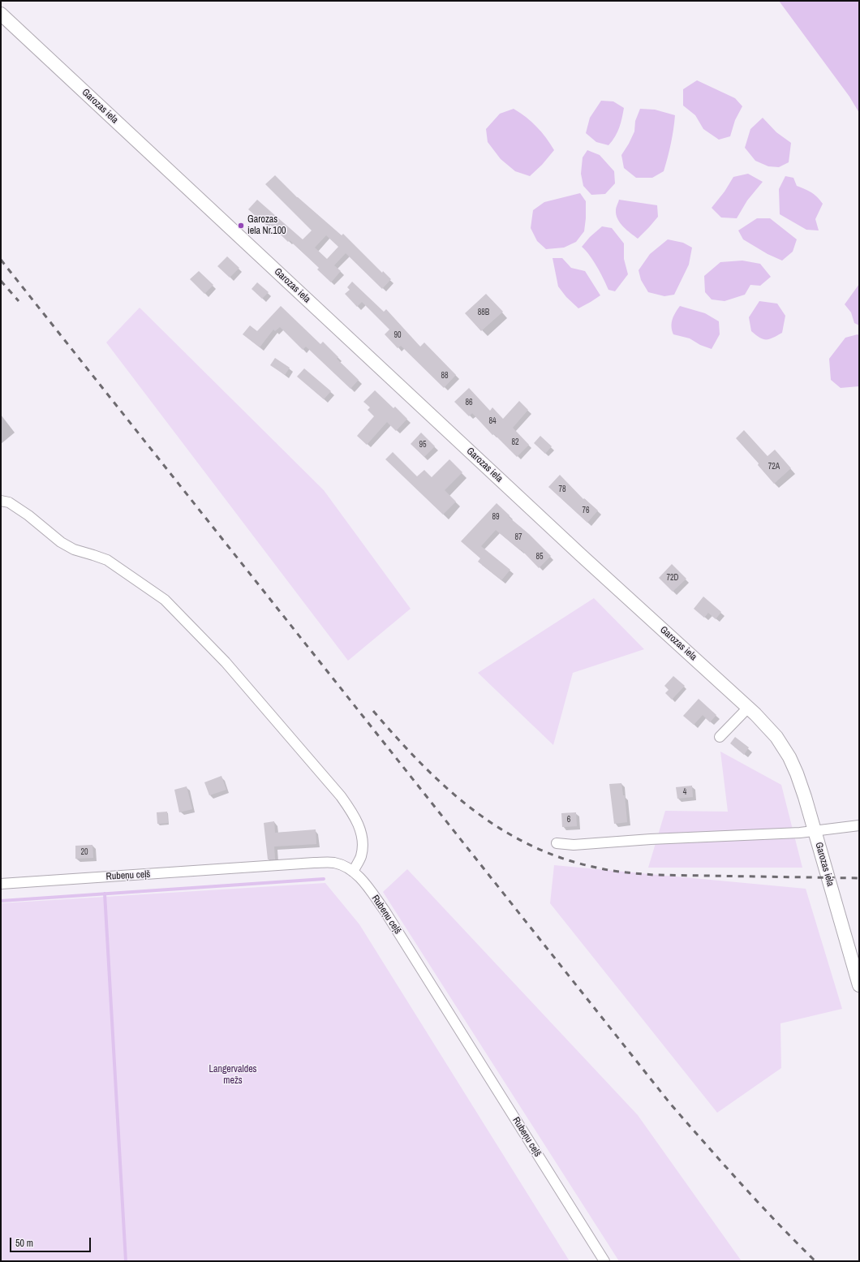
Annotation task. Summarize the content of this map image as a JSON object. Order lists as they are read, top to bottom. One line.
{"streets":{"main road":["Garozas iela"],"street":["Rubeņu ceļš"]},"parks":["Langervaldes mežs"],"places":["Garozas iela Nr.100"],"house_numbers":["88B","90","88","86","84","82","95","72A","78","76","89","87","85","72D","4","6","20"],"scale_bar":"50 m"}
